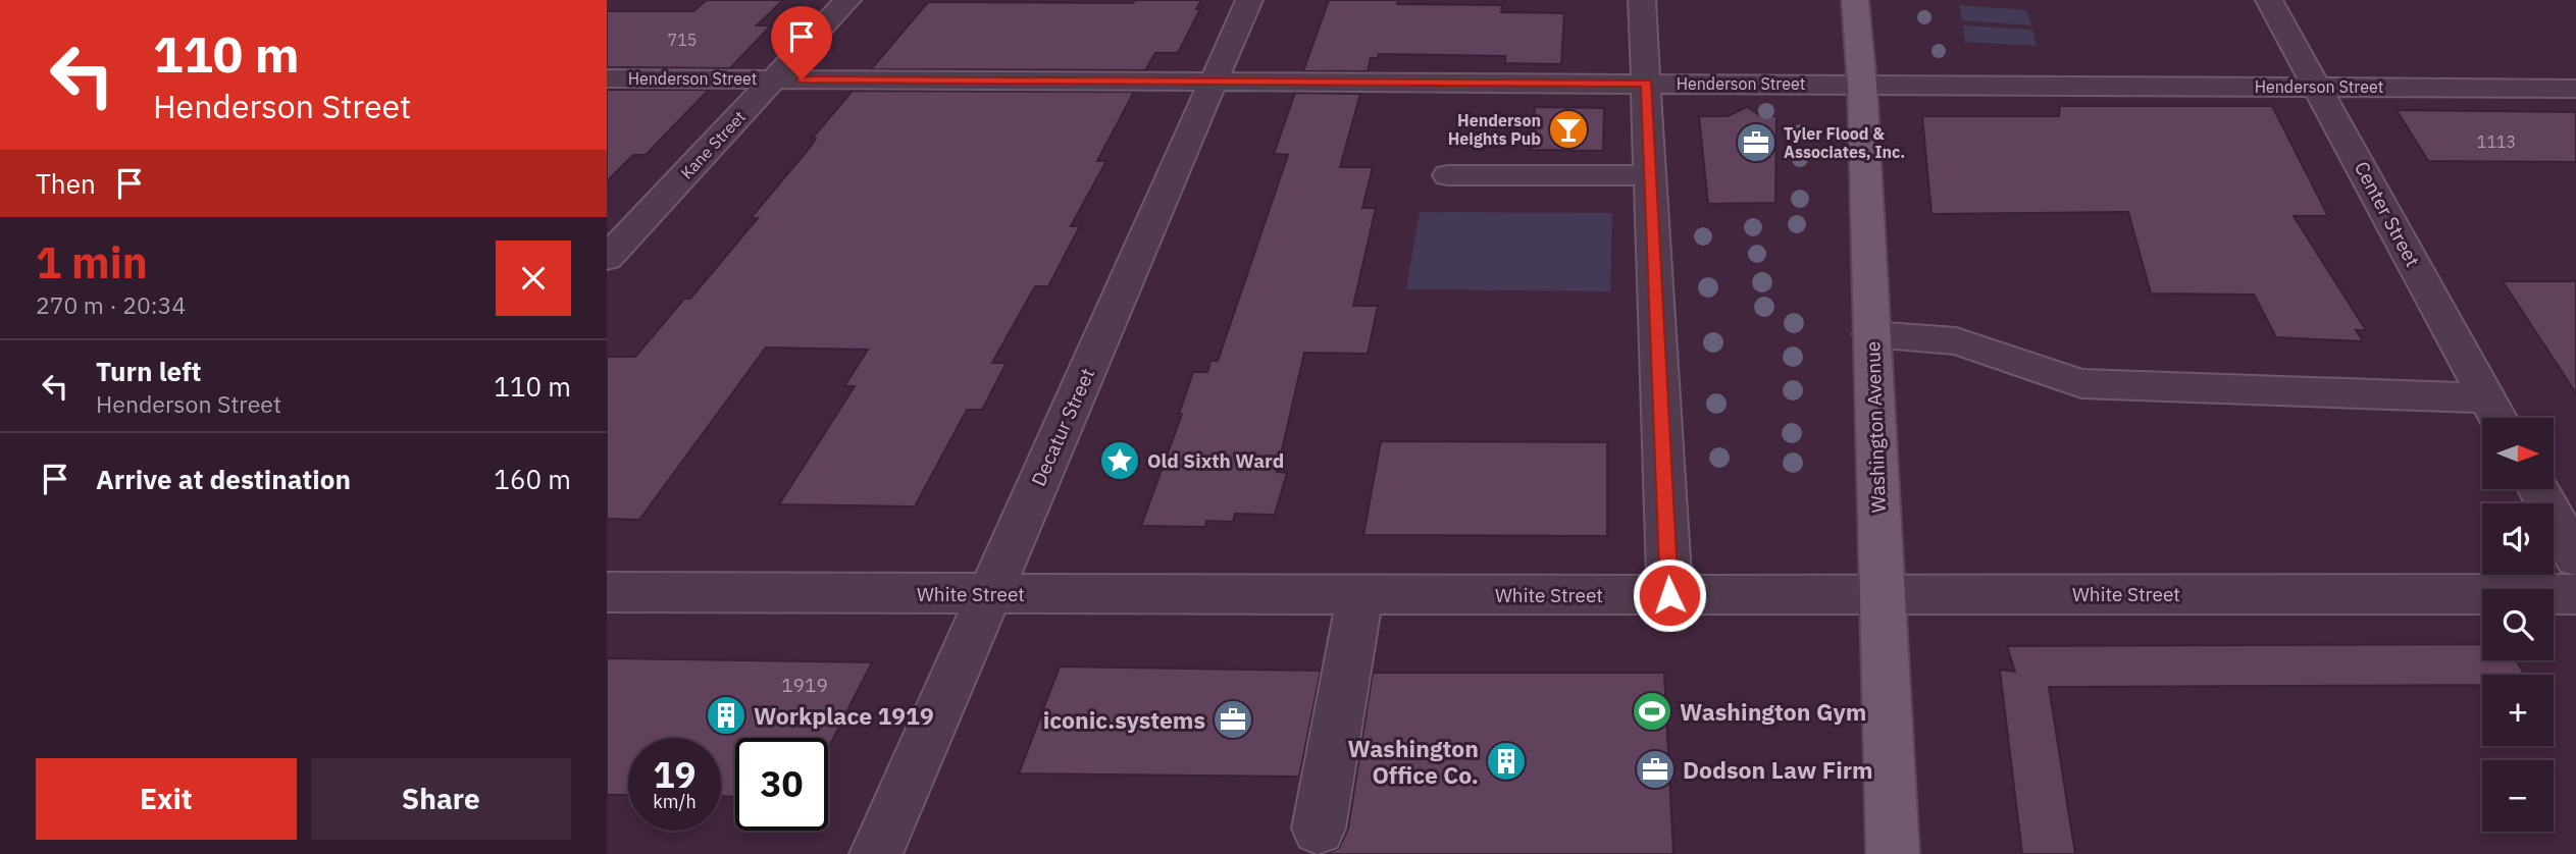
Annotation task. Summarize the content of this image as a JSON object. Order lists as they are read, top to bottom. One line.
{"streets":{"main road":["Washington Avenue"],"street":["Henderson Street","Kane Street","Center Street","Decatur Street","White Street"]},"crossings":[["Henderson Street","Kane Street"],["Henderson Street","Center Street"],["Henderson Street","Decatur Street"],["Henderson Street","Washington Avenue"],["Decatur Street","White Street"],["Washington Avenue","White Street"]],"places":{"bar":["Henderson Heights Pub"],"office":["Tyler Flood & Associates, Inc.","iconic.systems","Dodson Law Firm"],"place":["Old Sixth Ward"],"sports":["Washington Gym"],"building":["Workplace 1919","Washington Office Co."]},"house_numbers":["715","1113","1919"],"north":"right","page":{"turn":["110 m","Henderson Street"],"then":"Then","heading":["1 min","270 m · 20:34"],"list":[{"name":"Turn left","note":"Henderson Street","value":"110 m"},{"name":"Arrive at destination","value":"160 m"}],"map_buttons":["+","−"],"speed":"19 km/h","limit":"30","buttons":["Exit","Share"]}}
